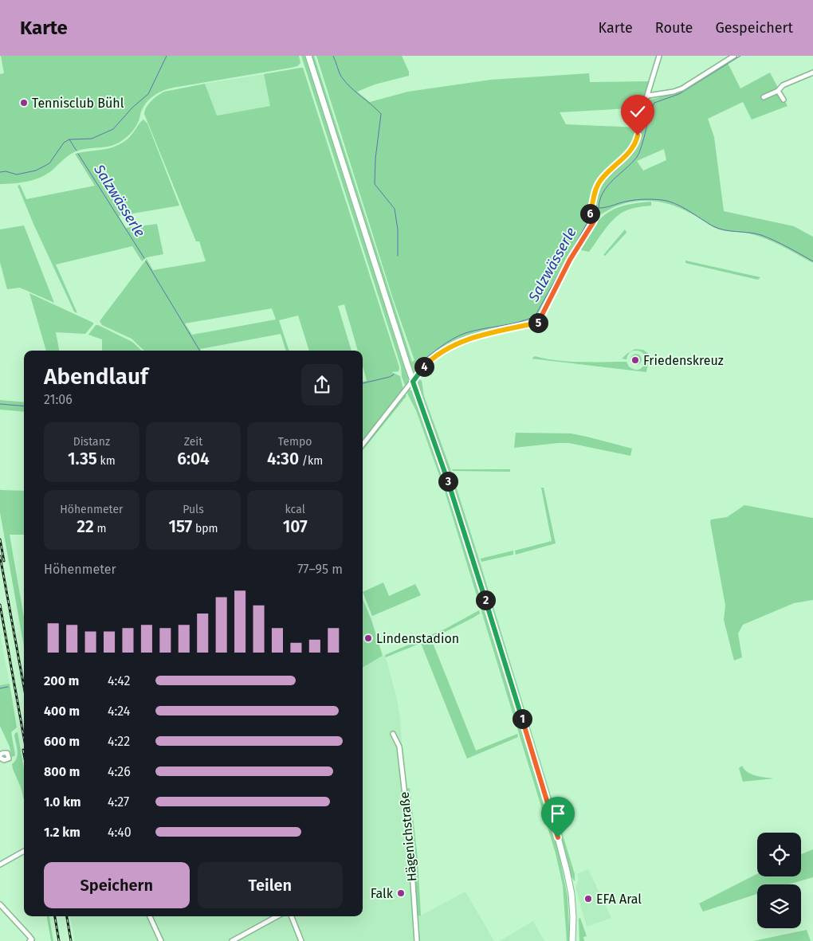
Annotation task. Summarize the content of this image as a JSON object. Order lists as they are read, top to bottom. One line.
{"streets":{"street":["Hägenichstraße"]},"water":["Salzwässerle"],"places":["Tennisclub Bühl","Friedenskreuz","Lindenstadion","Falk","EFA Aral"],"page":{"header":"Karte","nav":["Karte","Route","Gespeichert"],"pins":["6","5","4","3","2","1"],"heading":["Abendlauf","21:06"],"stats":[["Distanz","1.35 km"],["Zeit","6:04"],["Tempo","4:30 /km"],["Höhenmeter","22 m"],["Puls","157 bpm"],["kcal","107"]],"chart":["Höhenmeter","77–95 m"],"list":[{"name":"200 m","note":"4:42"},{"name":"400 m","note":"4:24"},{"name":"600 m","note":"4:22"},{"name":"800 m","note":"4:26"},{"name":"1.0 km","note":"4:27"},{"name":"1.2 km","note":"4:40"}],"buttons":["Speichern","Teilen"]}}
